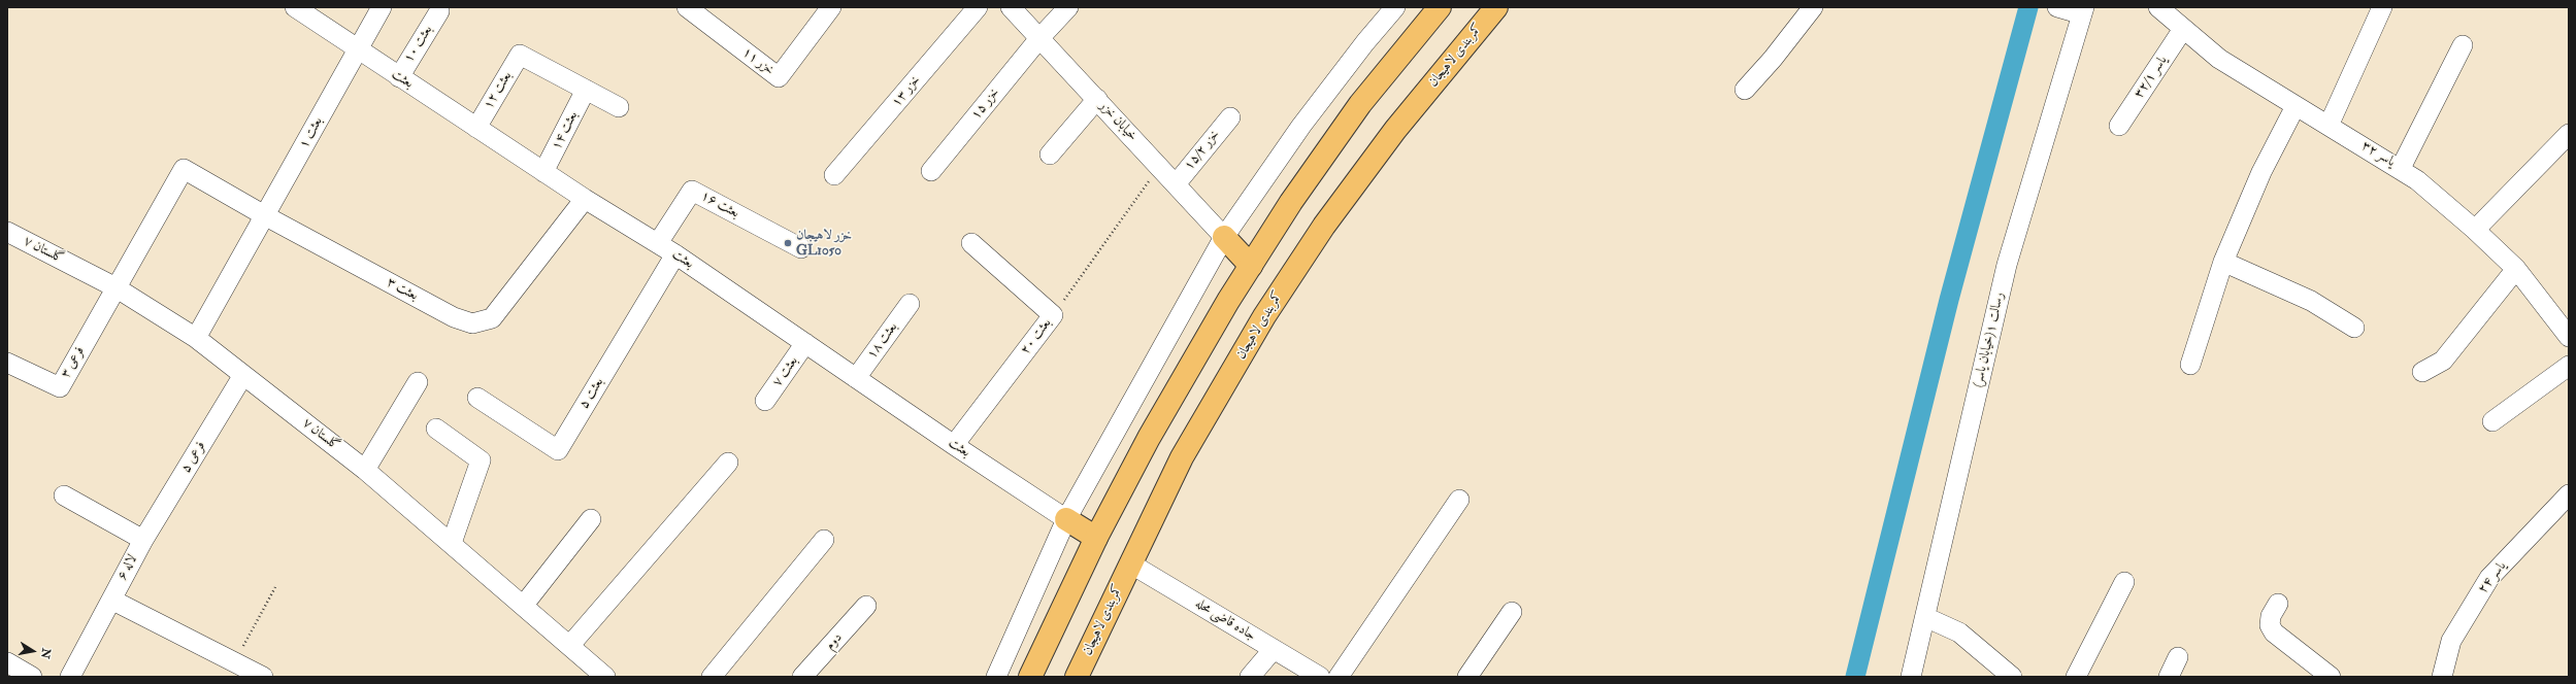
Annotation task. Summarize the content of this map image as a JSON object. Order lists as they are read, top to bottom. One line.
{"streets":{"main road":["کمربندی لاهیجان"],"street":["بعثت ۱۰","خزر ۱۱","یاسر ۳۲/۱","بعثت","بعثت ۱۲","خزر ۱۳","خزر ۱۵","خیابان خزر","بعثت ۱۴","بعثت ۱","خزر ۱۵/۲","یاسر ۳۲","بعثت ۱۶","گلستان ۷","بعثت ۳","بعثت ۲۰","رسالت ۱(خیابان یاسر)","بعثت ۱۸","فرعی ۳","بعثت ۷","بعثت ۵","فرعی ۵","لاله ۶","یاسر ۲۴","جاده قاضی محله","دوم"]},"crossings":[["بعثت ۱۰","بعثت"],["کمربندی لاهیجان","جاده قاضی محله"],["یاسر ۳۲/۱","یاسر ۳۲"],["بعثت","بعثت ۱۲"],["بعثت","بعثت ۱۴"],["بعثت","بعثت ۱"],["بعثت","بعثت ۱۶"],["بعثت","بعثت ۳"],["بعثت","بعثت ۲۰"],["بعثت","بعثت ۱۸"],["بعثت","بعثت ۷"],["بعثت","بعثت ۵"],["بعثت ۱۲","بعثت ۱۴"],["خزر ۱۵","خیابان خزر"],["خیابان خزر","خزر ۱۵/۲"],["بعثت ۱","گلستان ۷"],["بعثت ۱","بعثت ۳"],["گلستان ۷","بعثت ۳"],["گلستان ۷","فرعی ۳"],["گلستان ۷","فرعی ۵"],["بعثت ۳","فرعی ۳"],["فرعی ۵","لاله ۶"]],"places":["خزر لاهیجان GL1050"],"north":"right"}
